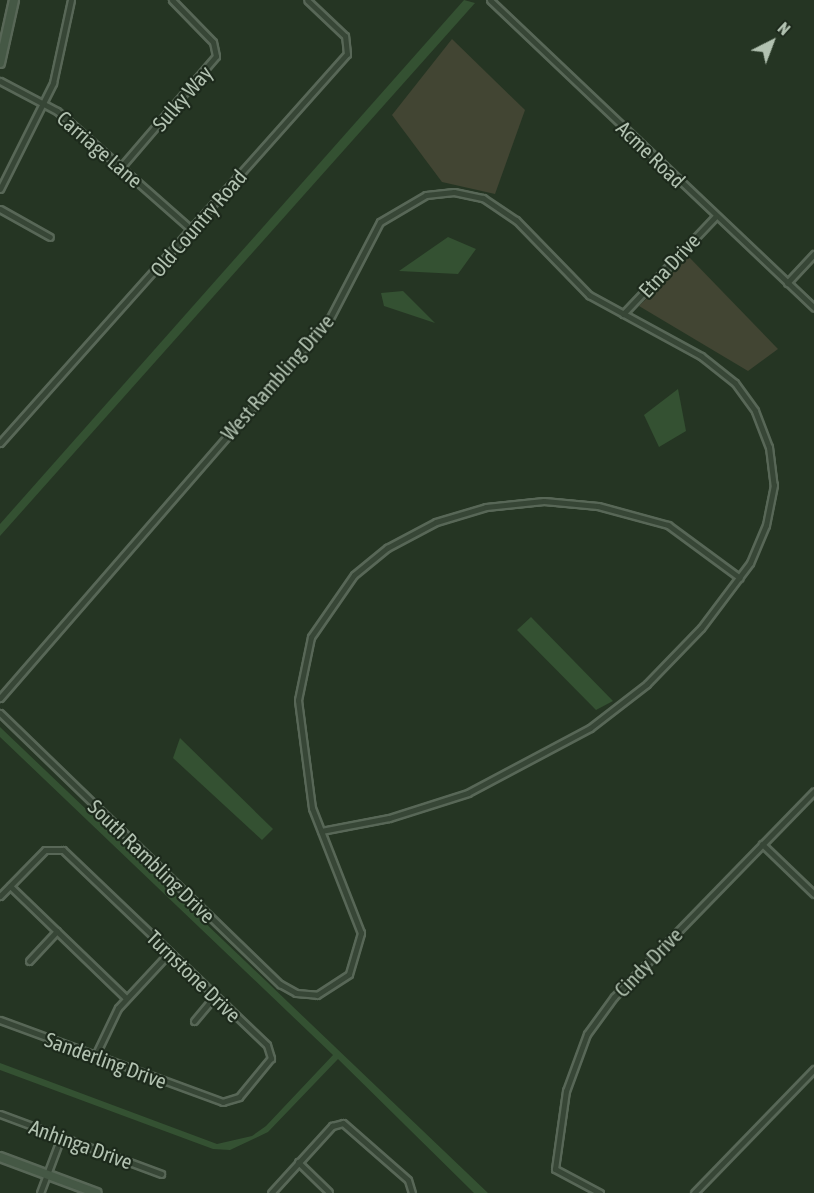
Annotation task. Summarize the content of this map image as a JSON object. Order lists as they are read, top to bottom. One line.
{"streets":{"street":["Sulky Way","Carriage Lane","Acme Road","Old Country Road","Etna Drive","West Rambling Drive","South Rambling Drive","Cindy Drive","Turnstone Drive","Sanderling Drive","Anhinga Drive"]},"crossings":[["Sulky Way","Carriage Lane"],["Carriage Lane","Old Country Road"],["Acme Road","Etna Drive"],["Etna Drive","West Rambling Drive"],["West Rambling Drive","South Rambling Drive"],["Turnstone Drive","Sanderling Drive"]],"north":"top right"}
